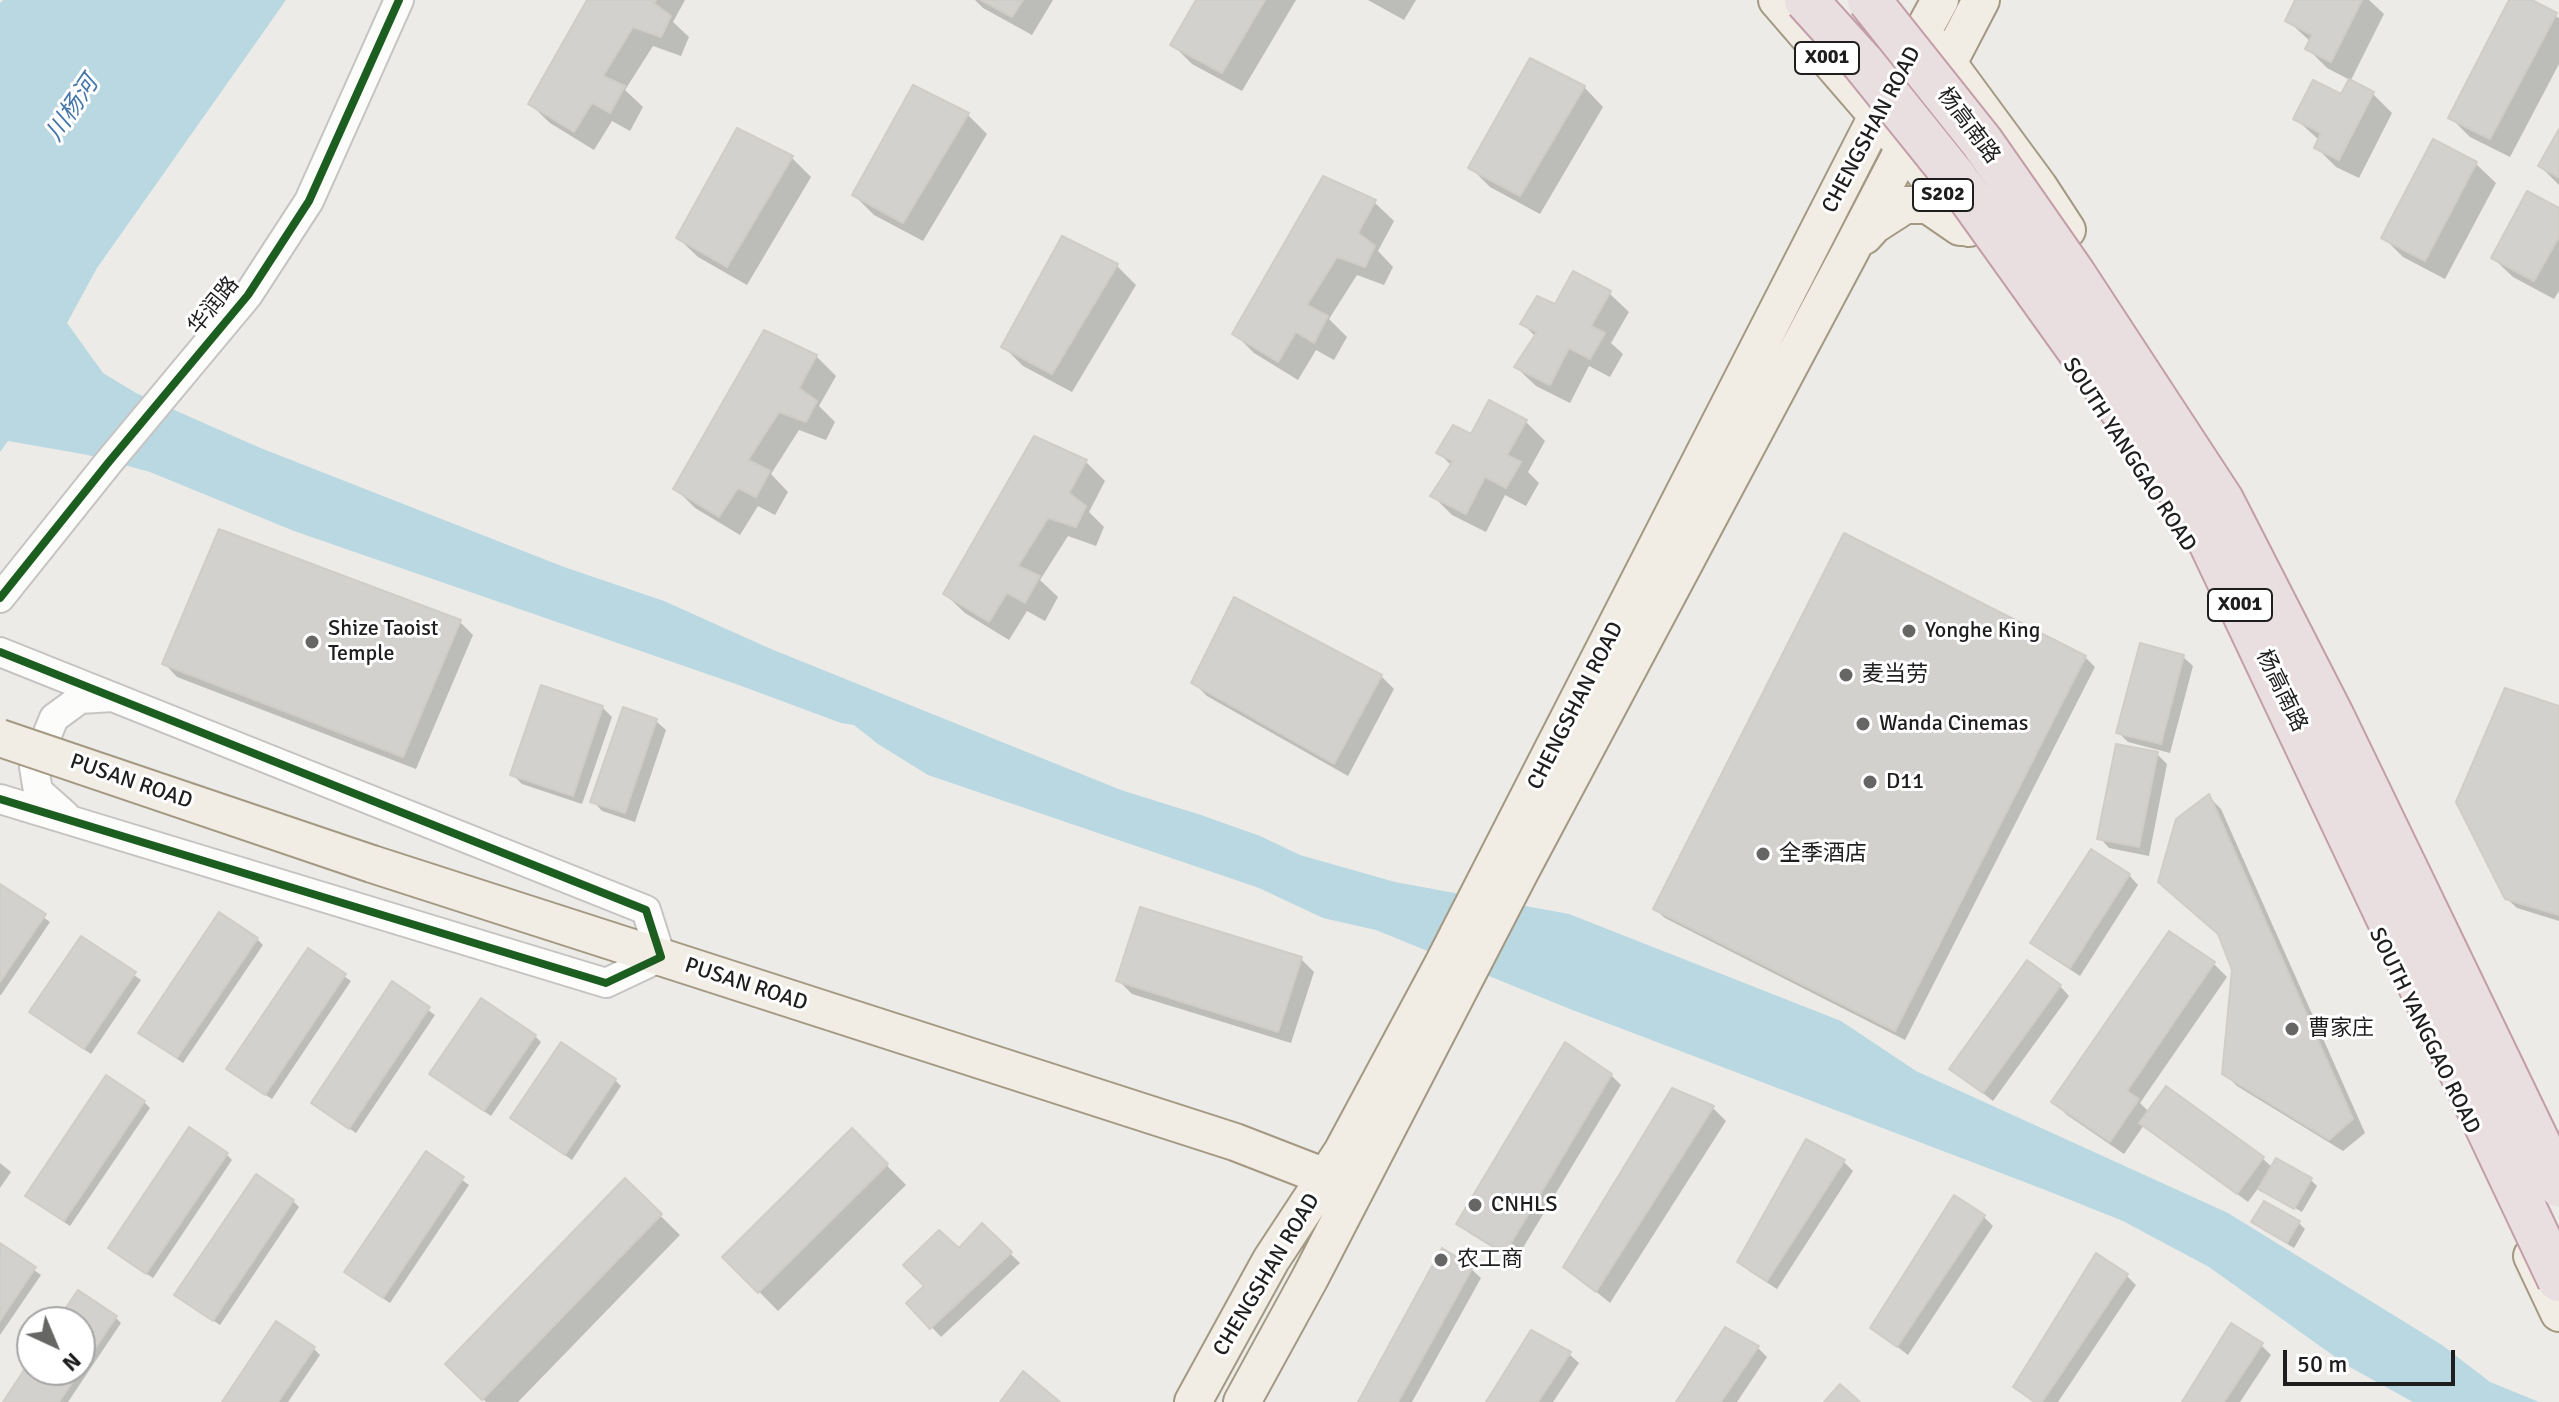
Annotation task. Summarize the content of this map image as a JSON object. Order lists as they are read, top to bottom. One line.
{"streets":{"highway":["X001","杨高南路"],"main road":["CHENGSHAN ROAD","S202","SOUTH YANGGAO ROAD","PUSAN ROAD"],"street":["华润路"]},"crossings":[["X001","CHENGSHAN ROAD"],["CHENGSHAN ROAD","SOUTH YANGGAO ROAD"],["CHENGSHAN ROAD","PUSAN ROAD"]],"water":["川杨河"],"places":["Yonghe King","Shize Taoist Temple","麦当劳","Wanda Cinemas","D11","全季酒店","曹家庄","CNHLS","农工商"],"scale_bar":"50 m","north":"bottom right"}
